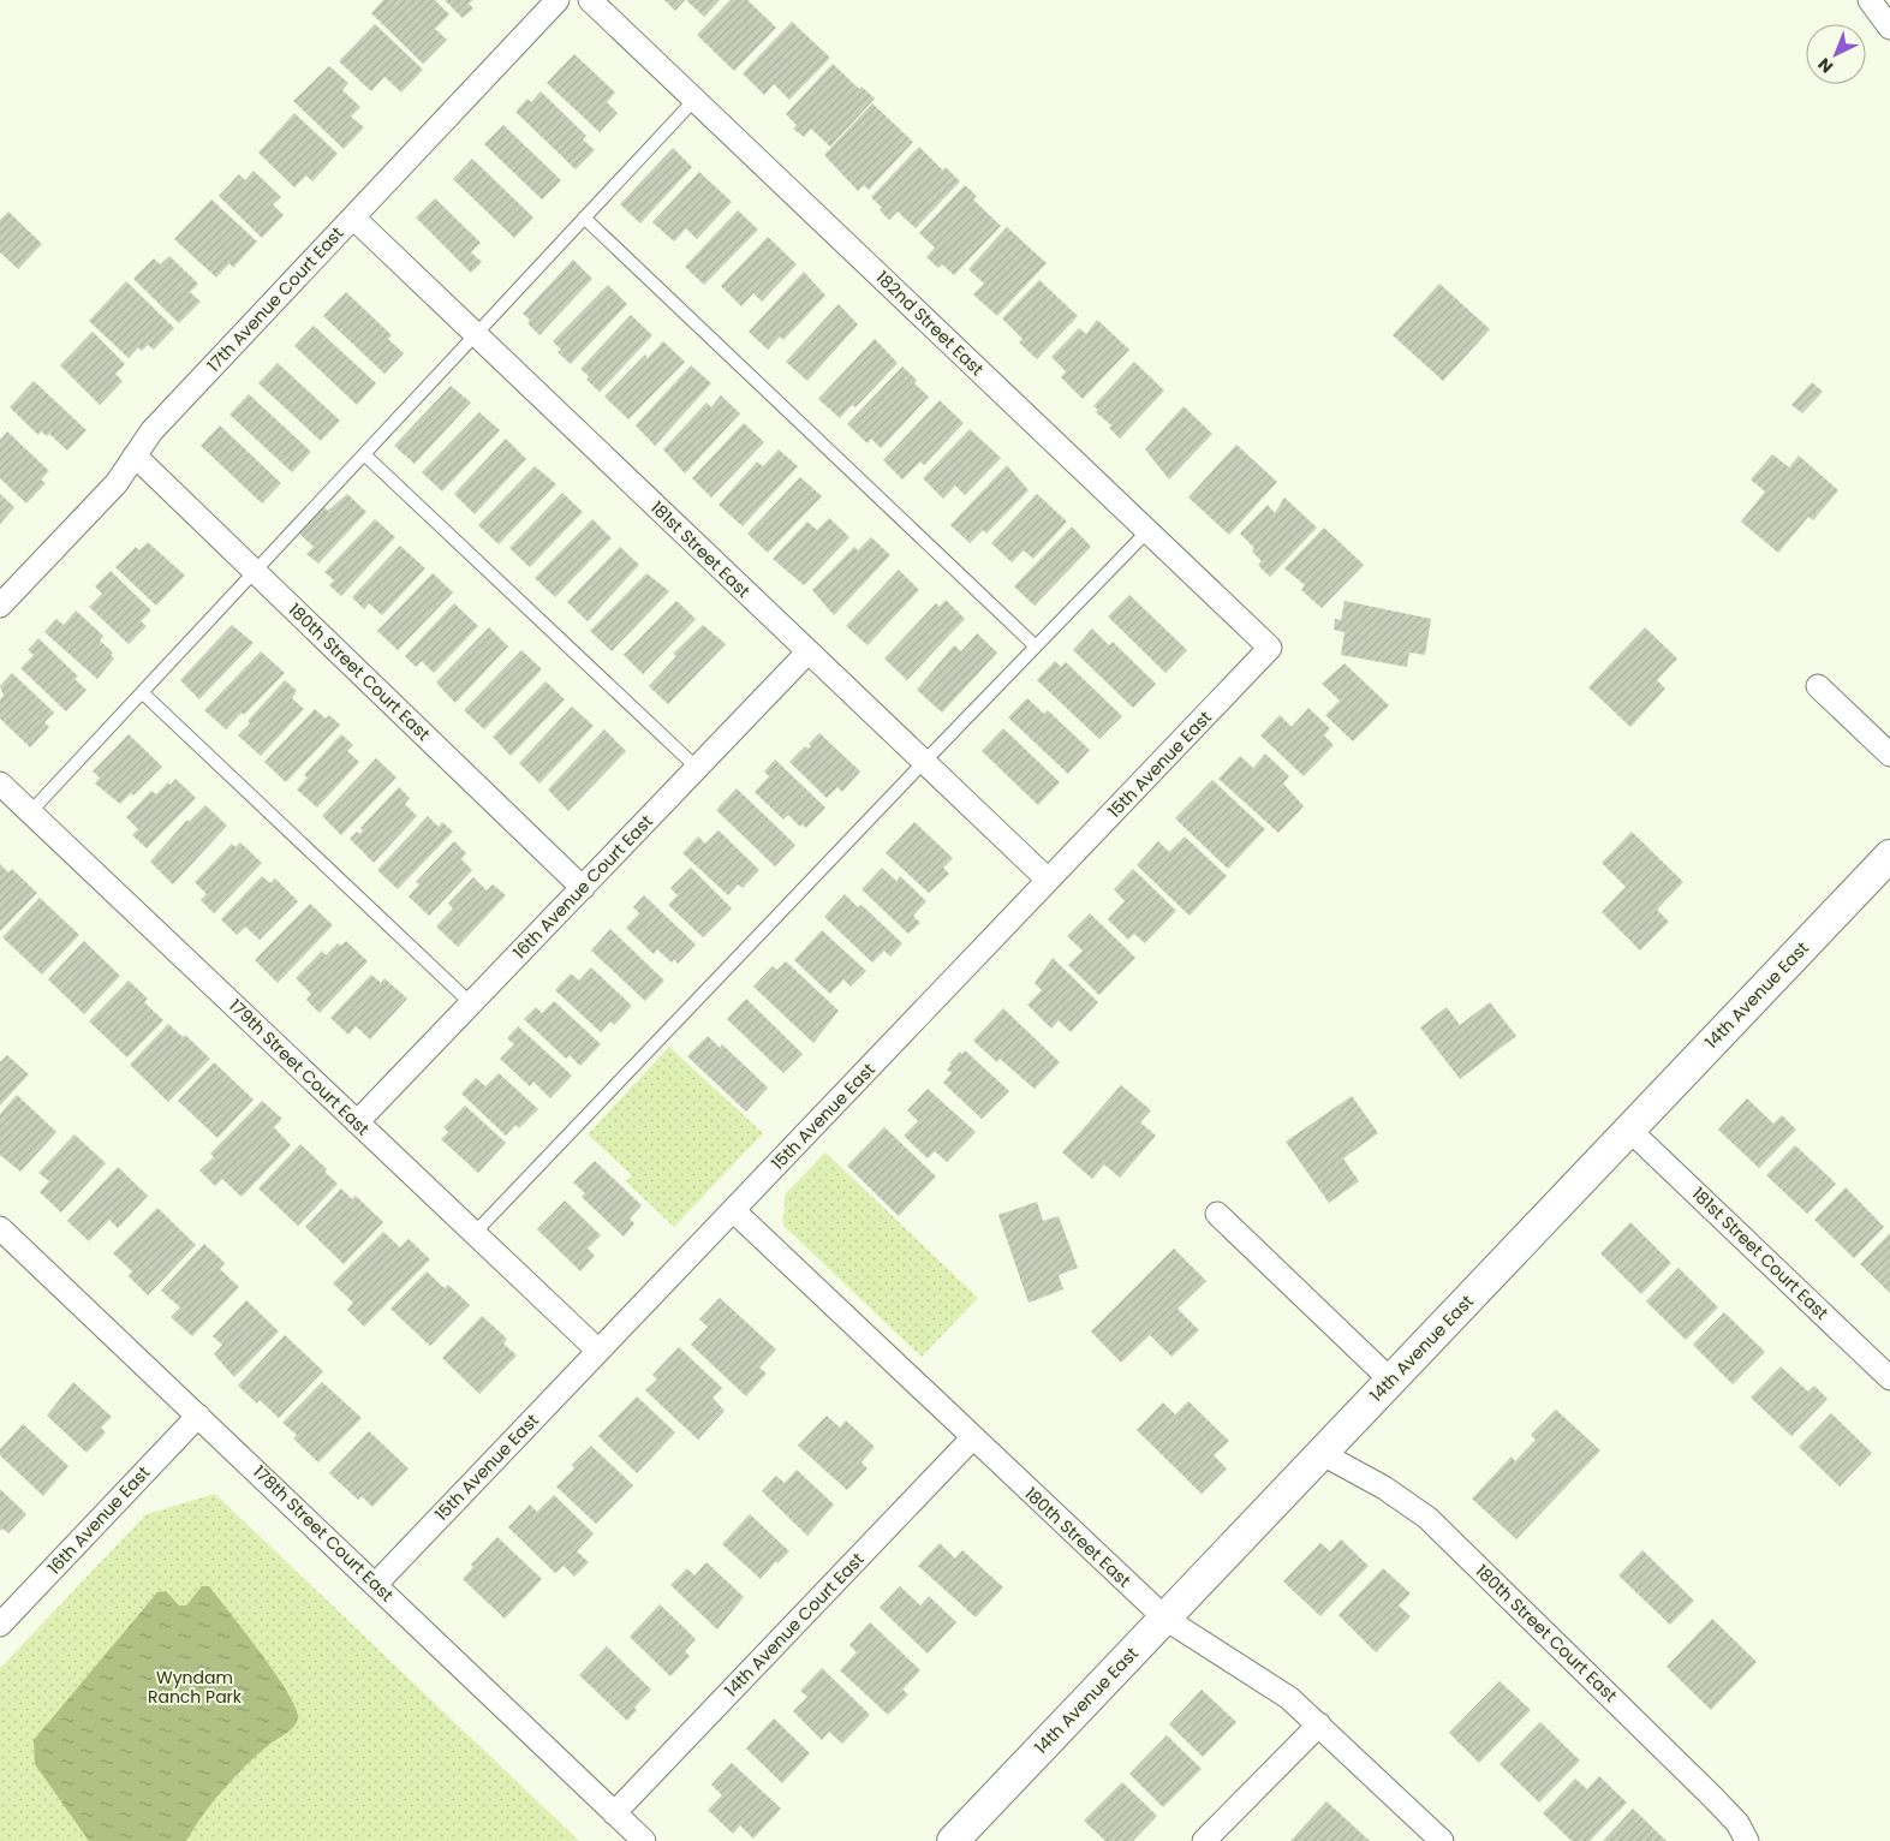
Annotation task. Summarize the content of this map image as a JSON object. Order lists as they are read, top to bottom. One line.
{"streets":{"street":["17th Avenue Court East","182nd Street East","181st Street East","180th Street Court East","15th Avenue East","16th Avenue Court East","14th Avenue East","179th Street Court East","181st Street Court East","16th Avenue East","178th Street Court East","180th Street East","14th Avenue Court East"]},"crossings":[["17th Avenue Court East","181st Street East"],["17th Avenue Court East","180th Street Court East"],["182nd Street East","15th Avenue East"],["181st Street East","15th Avenue East"],["181st Street East","16th Avenue Court East"],["180th Street Court East","16th Avenue Court East"],["180th Street Court East","14th Avenue East"],["15th Avenue East","179th Street Court East"],["15th Avenue East","178th Street Court East"],["15th Avenue East","180th Street East"],["16th Avenue Court East","179th Street Court East"],["14th Avenue East","181st Street Court East"],["14th Avenue East","180th Street East"],["16th Avenue East","178th Street Court East"],["178th Street Court East","14th Avenue Court East"],["180th Street East","14th Avenue Court East"]],"parks":["Wyndam Ranch Park"],"north":"bottom left"}
